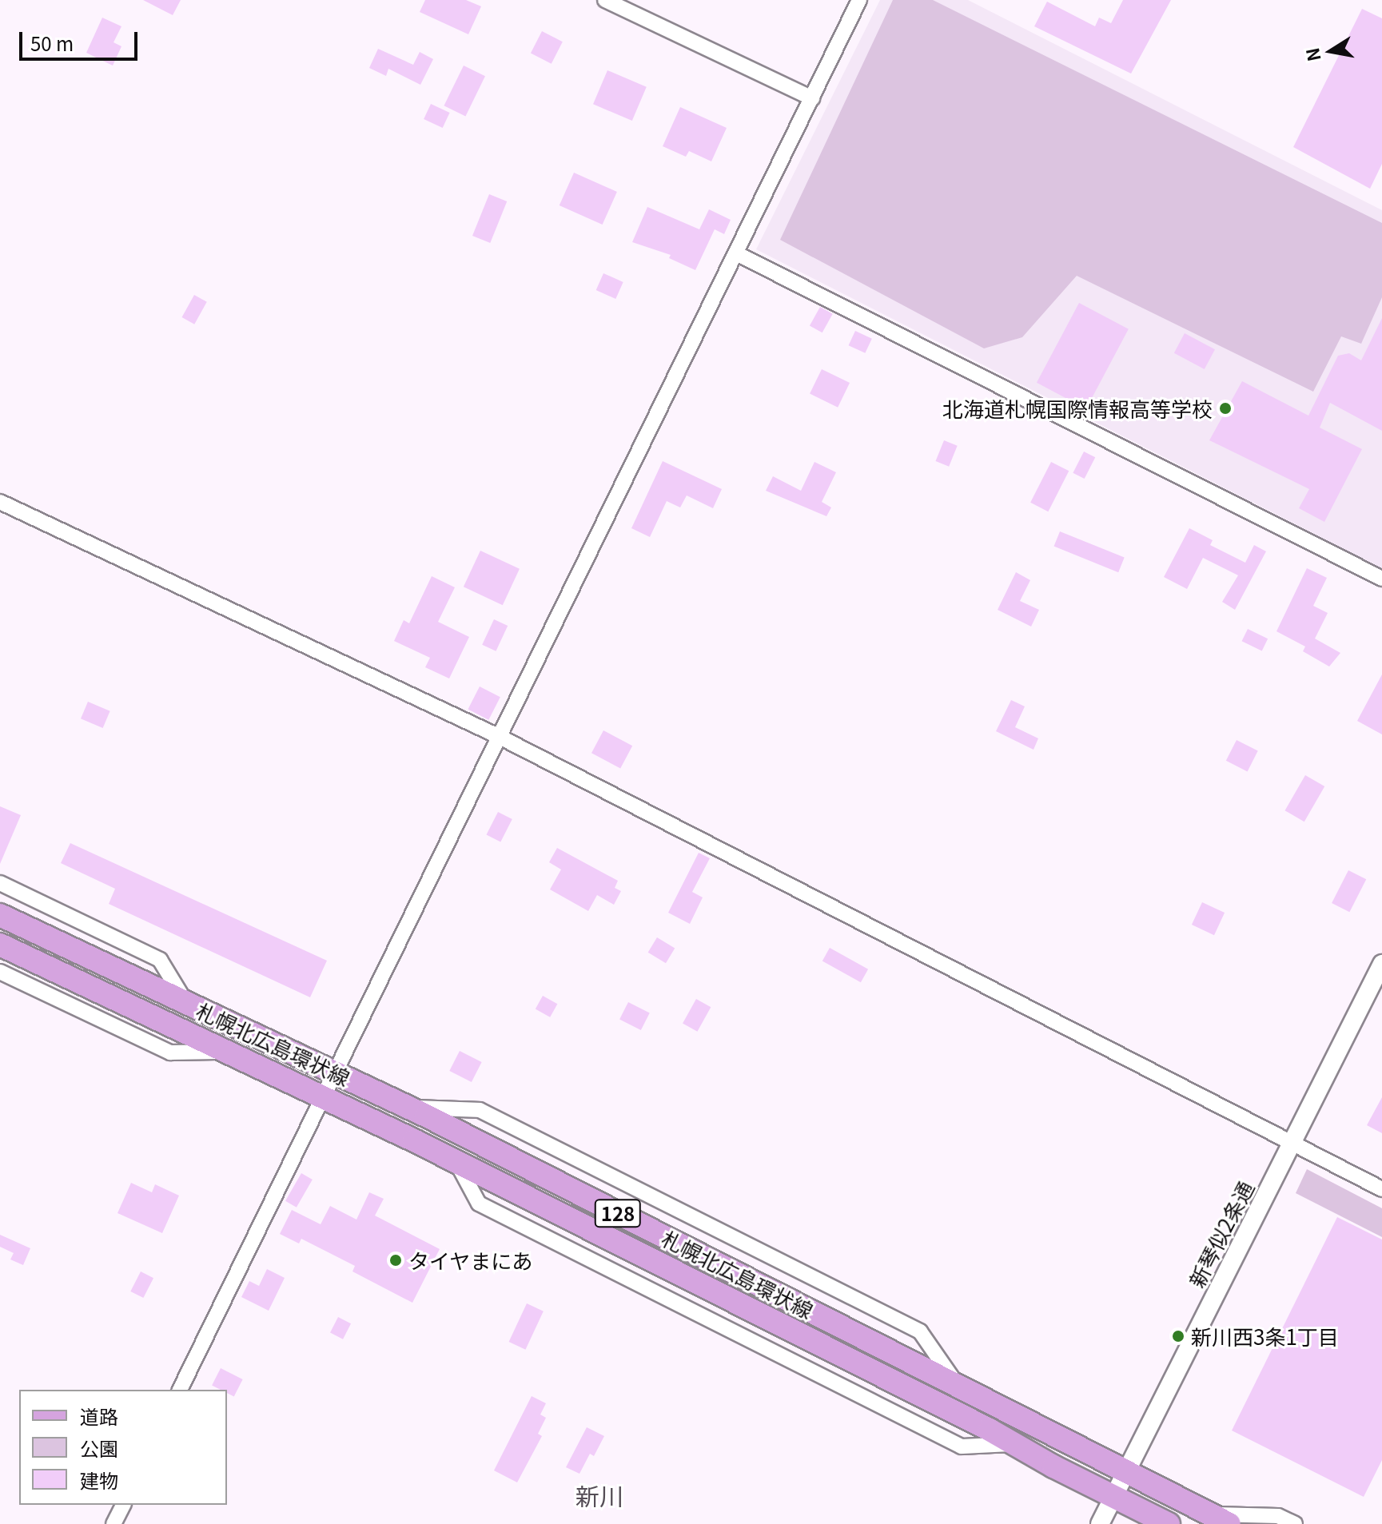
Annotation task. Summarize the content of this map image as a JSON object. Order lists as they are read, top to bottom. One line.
{"streets":{"main road":["札幌北広島環状線","128"],"street":["新琴似2条通"]},"crossings":[["札幌北広島環状線","新琴似2条通"]],"districts":["新川"],"places":["北海道札幌国際情報高等学校","タイヤまにあ","新川西3条1丁目"],"legend":["道路","公園","建物"],"scale_bar":"50 m","north":"left"}
